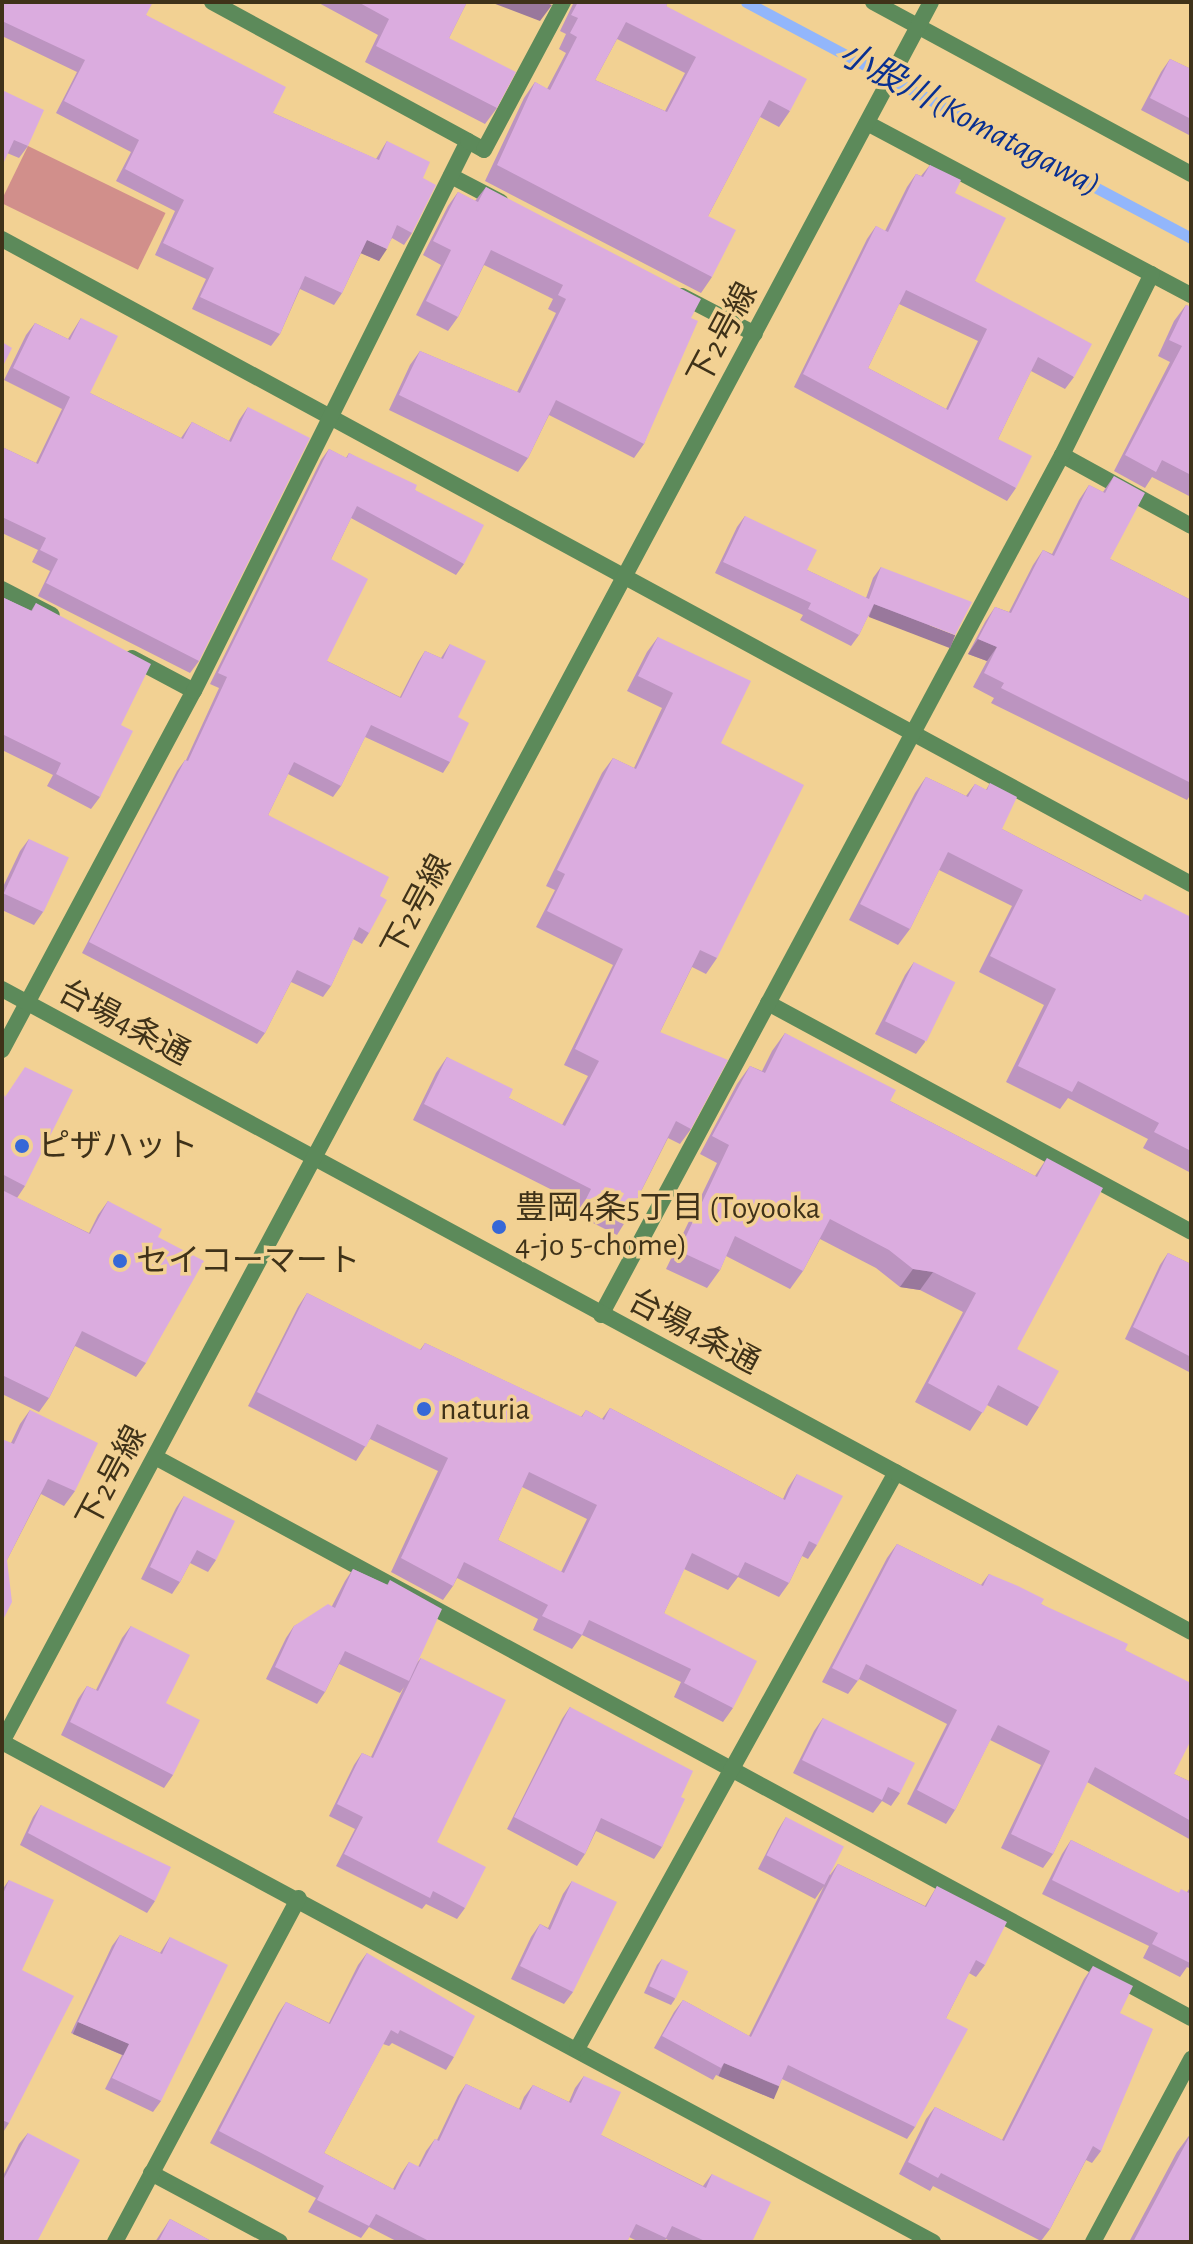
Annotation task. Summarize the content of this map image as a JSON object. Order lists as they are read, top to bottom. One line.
{"streets":{"street":["下2号線","台場4条通"]},"crossings":[["下2号線","台場4条通"]],"water":["小股川 (Komatagawa)"],"places":["ピザハット","豊岡4条5丁目 (Toyooka 4-jo 5-chome)","セイコーマート","naturia"]}
